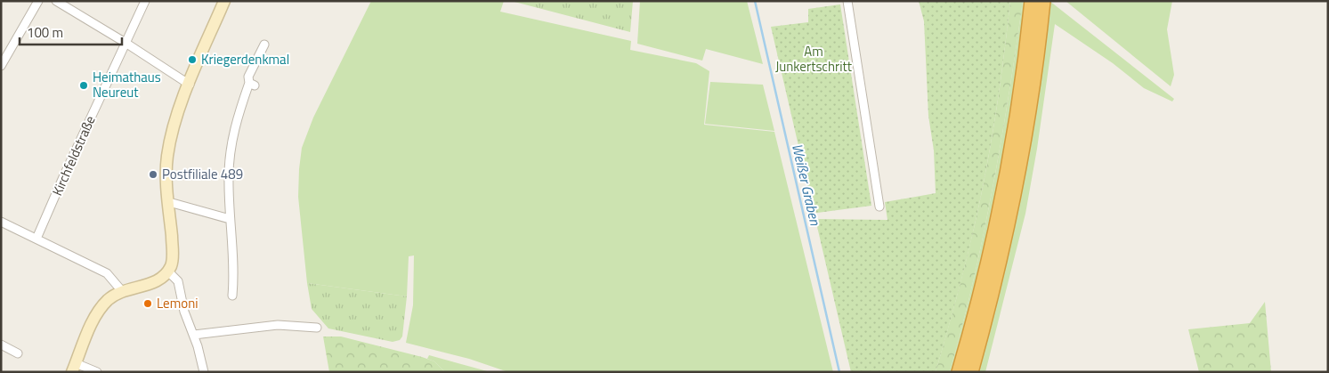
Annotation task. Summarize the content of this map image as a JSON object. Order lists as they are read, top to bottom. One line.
{"streets":{"street":["Kirchfeldstraße"]},"water":["Weißer Graben"],"parks":["Am Junkertschritt"],"places":["Kriegerdenkmal","Heimathaus Neureut","Postfiliale 489","Lemoni"],"scale_bar":"100 m"}
